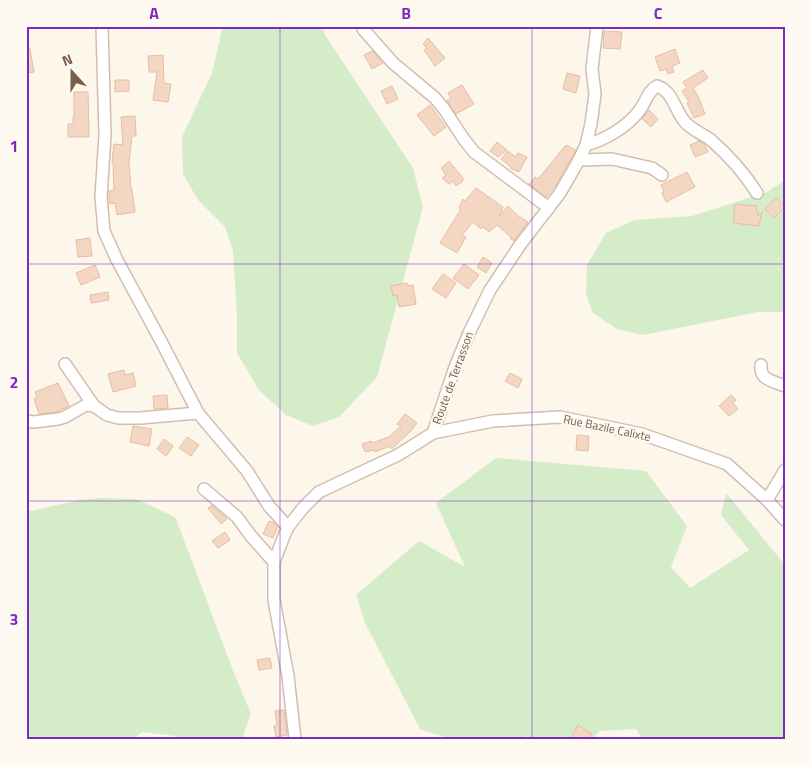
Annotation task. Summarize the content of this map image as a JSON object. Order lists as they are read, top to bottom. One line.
{"streets":{"street":["Route de Terrasson","Rue Bazile Calixte"]},"crossings":[["Route de Terrasson","Rue Bazile Calixte"]],"north":"top","grid":{"columns":["A","B","C"],"rows":["1","2","3"]}}
